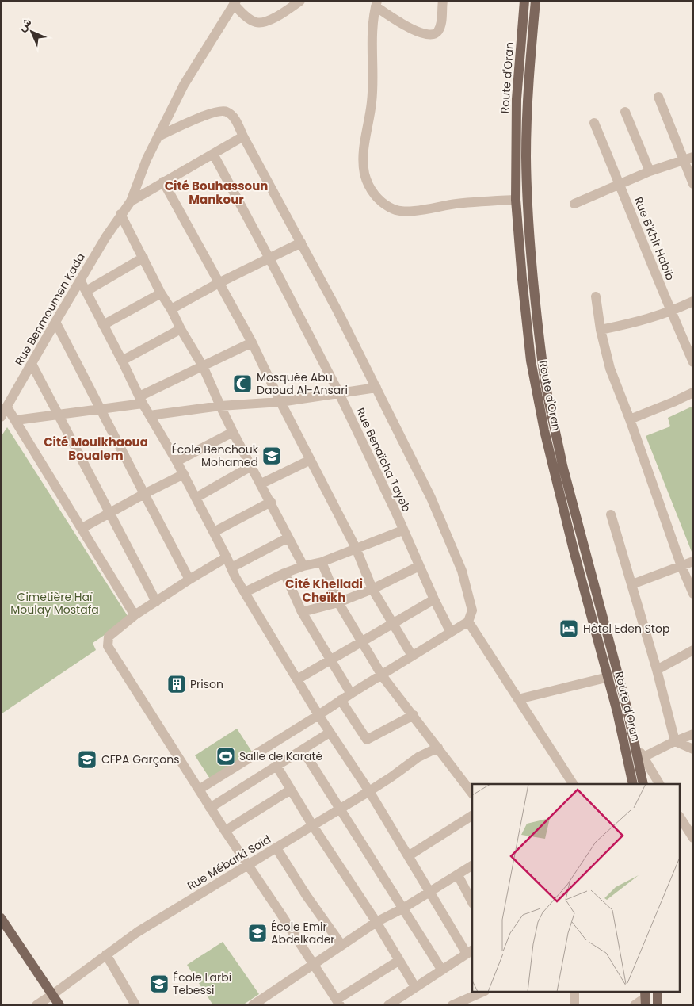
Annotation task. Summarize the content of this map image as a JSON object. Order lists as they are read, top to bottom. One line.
{"streets":{"main road":["Route d'Oran"],"street":["Rue B'Khit Habib","Rue Benmoumen Kada","Rue Benaïcha Tayeb","Rue Mébarki Saïd"]},"districts":["Cité Bouhassoun Mankour","Cité Moulkhaoua Boualem","Cité Khelladi Cheïkh"],"parks":["Cimetière Haï Moulay Mostafa"],"places":{"mosque":["Mosquée Abu Daoud Al-Ansari"],"school or university":["École Benchouk Mohamed","CFPA Garçons","École Emir Abdelkader","École Larbi Tebessi"],"hotel":["Hôtel Eden Stop"],"building":["Prison"],"sports":["Salle de Karaté"]},"north":"top left"}
